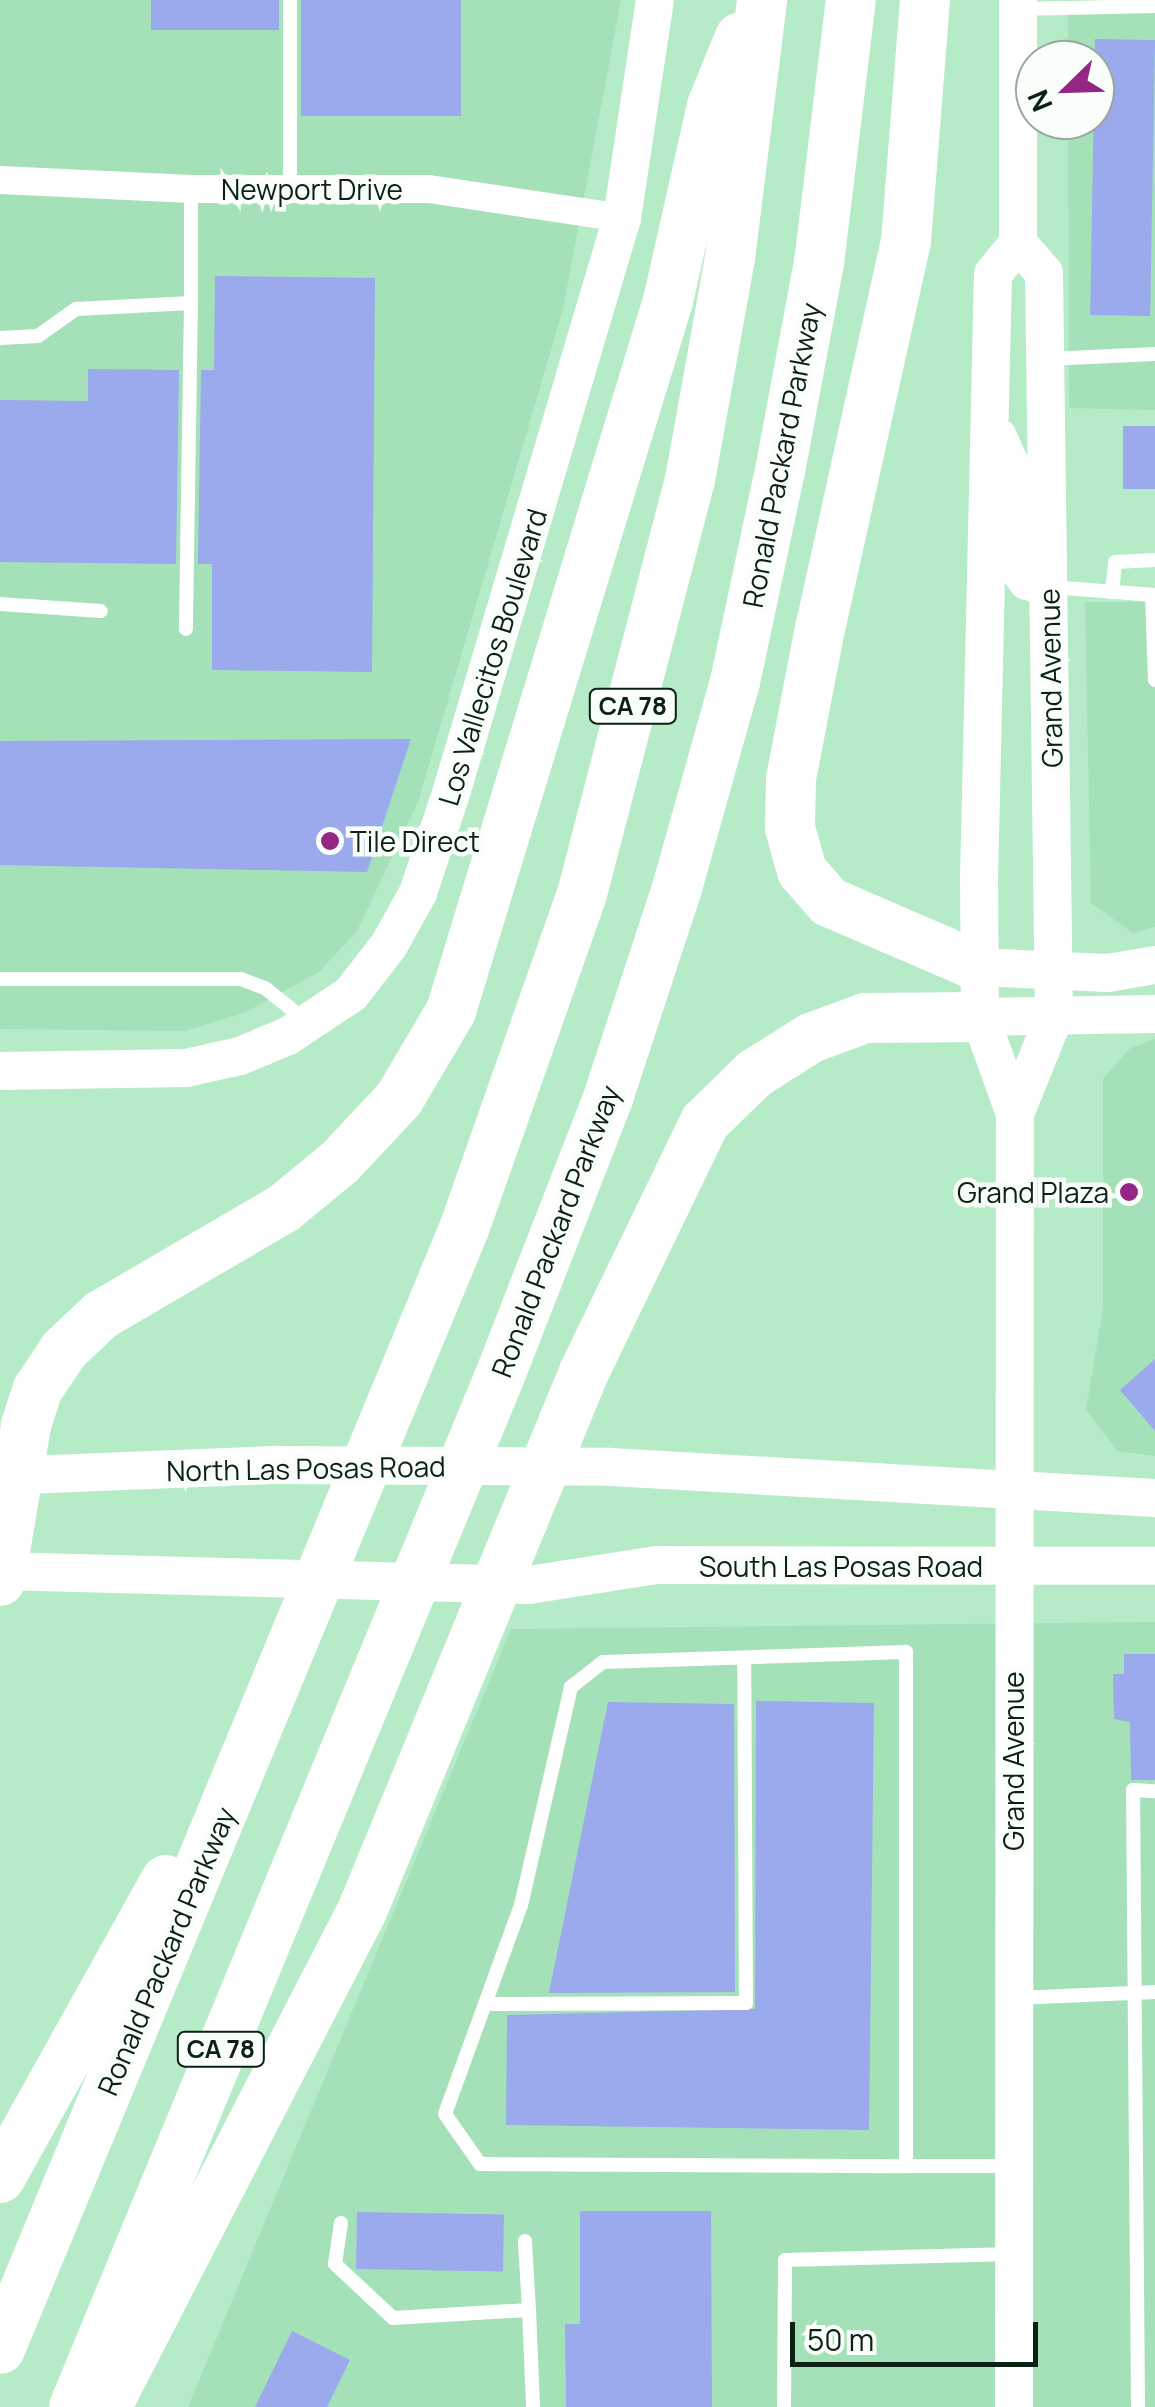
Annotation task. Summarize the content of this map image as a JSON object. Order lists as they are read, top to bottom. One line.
{"streets":{"highway":["Ronald Packard Parkway","CA 78"],"main road":["Los Vallecitos Boulevard","Grand Avenue","North Las Posas Road","South Las Posas Road"],"street":["Newport Drive"]},"crossings":[["Newport Drive","Los Vallecitos Boulevard"],["Grand Avenue","North Las Posas Road"],["Grand Avenue","South Las Posas Road"]],"places":["Tile Direct","Grand Plaza"],"scale_bar":"50 m","north":"bottom left"}
